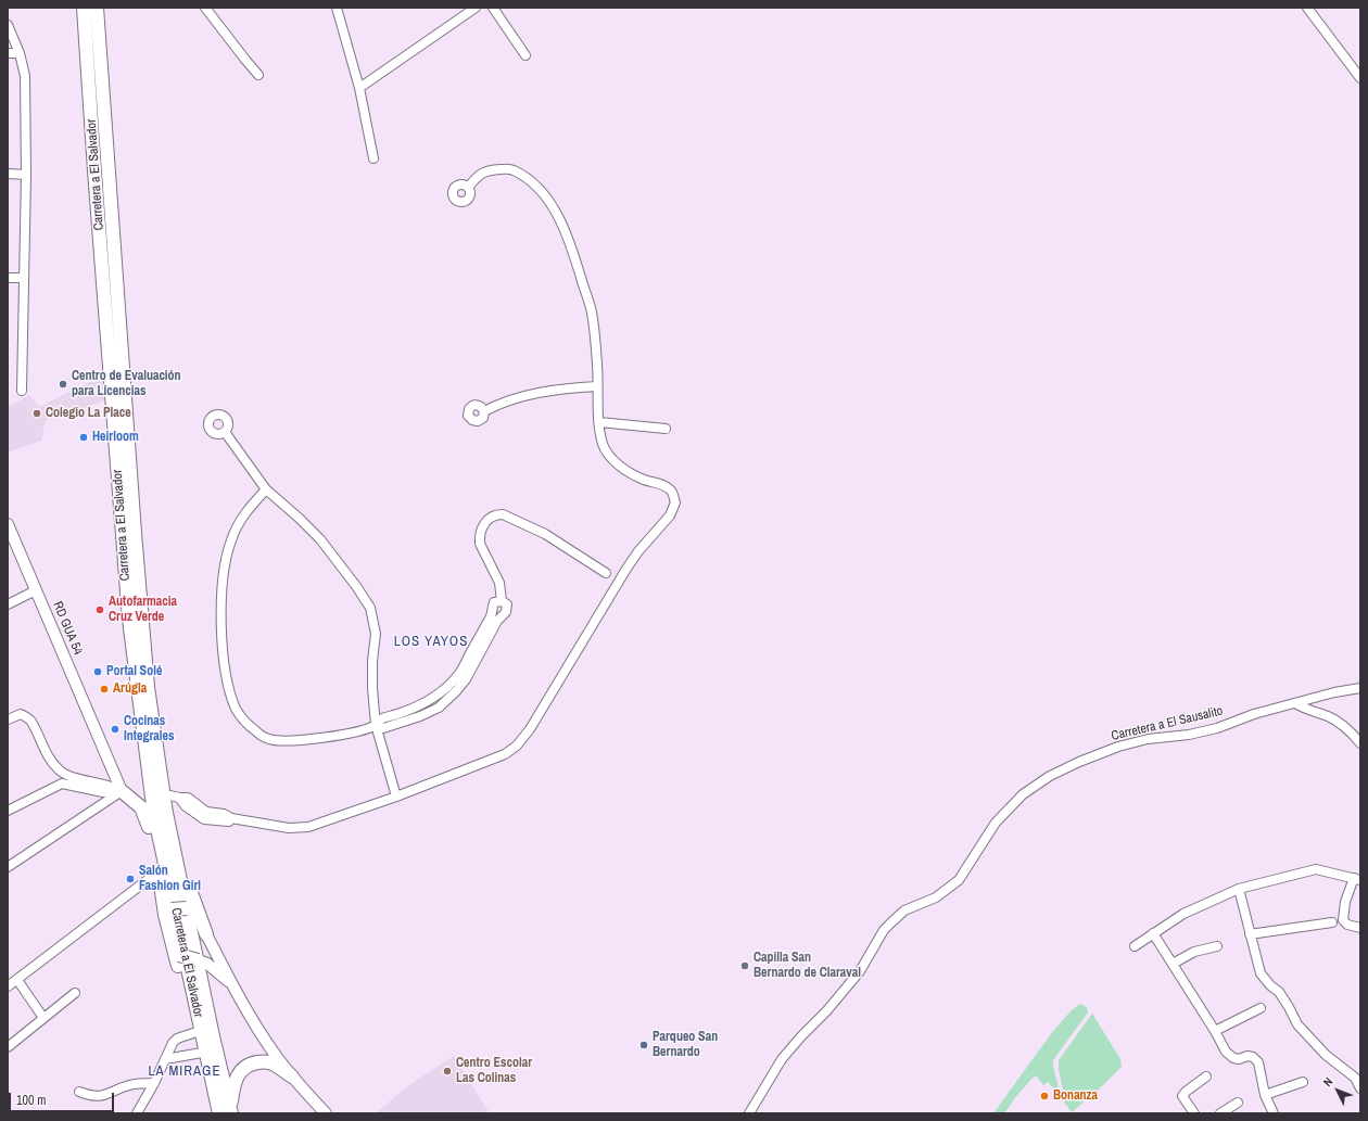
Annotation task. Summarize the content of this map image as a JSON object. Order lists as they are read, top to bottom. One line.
{"streets":{"highway":["Carretera a El Salvador"],"main road":["RD GUA 54"],"street":["Carretera a El Sausalito"]},"districts":["LOS YAYOS","LA MIRAGE"],"places":["Centro de Evaluación para Licencias","Colegio La Place","Heirloom","Autofarmacia Cruz Verde","Portal Solé","Arúgla","Cocinas Integrales","Salón Fashion Girl","Capilla San Bernardo de Claraval","Parqueo San Bernardo","Centro Escolar Las Colinas","Bonanza"],"scale_bar":"100 m","north":"top left"}
